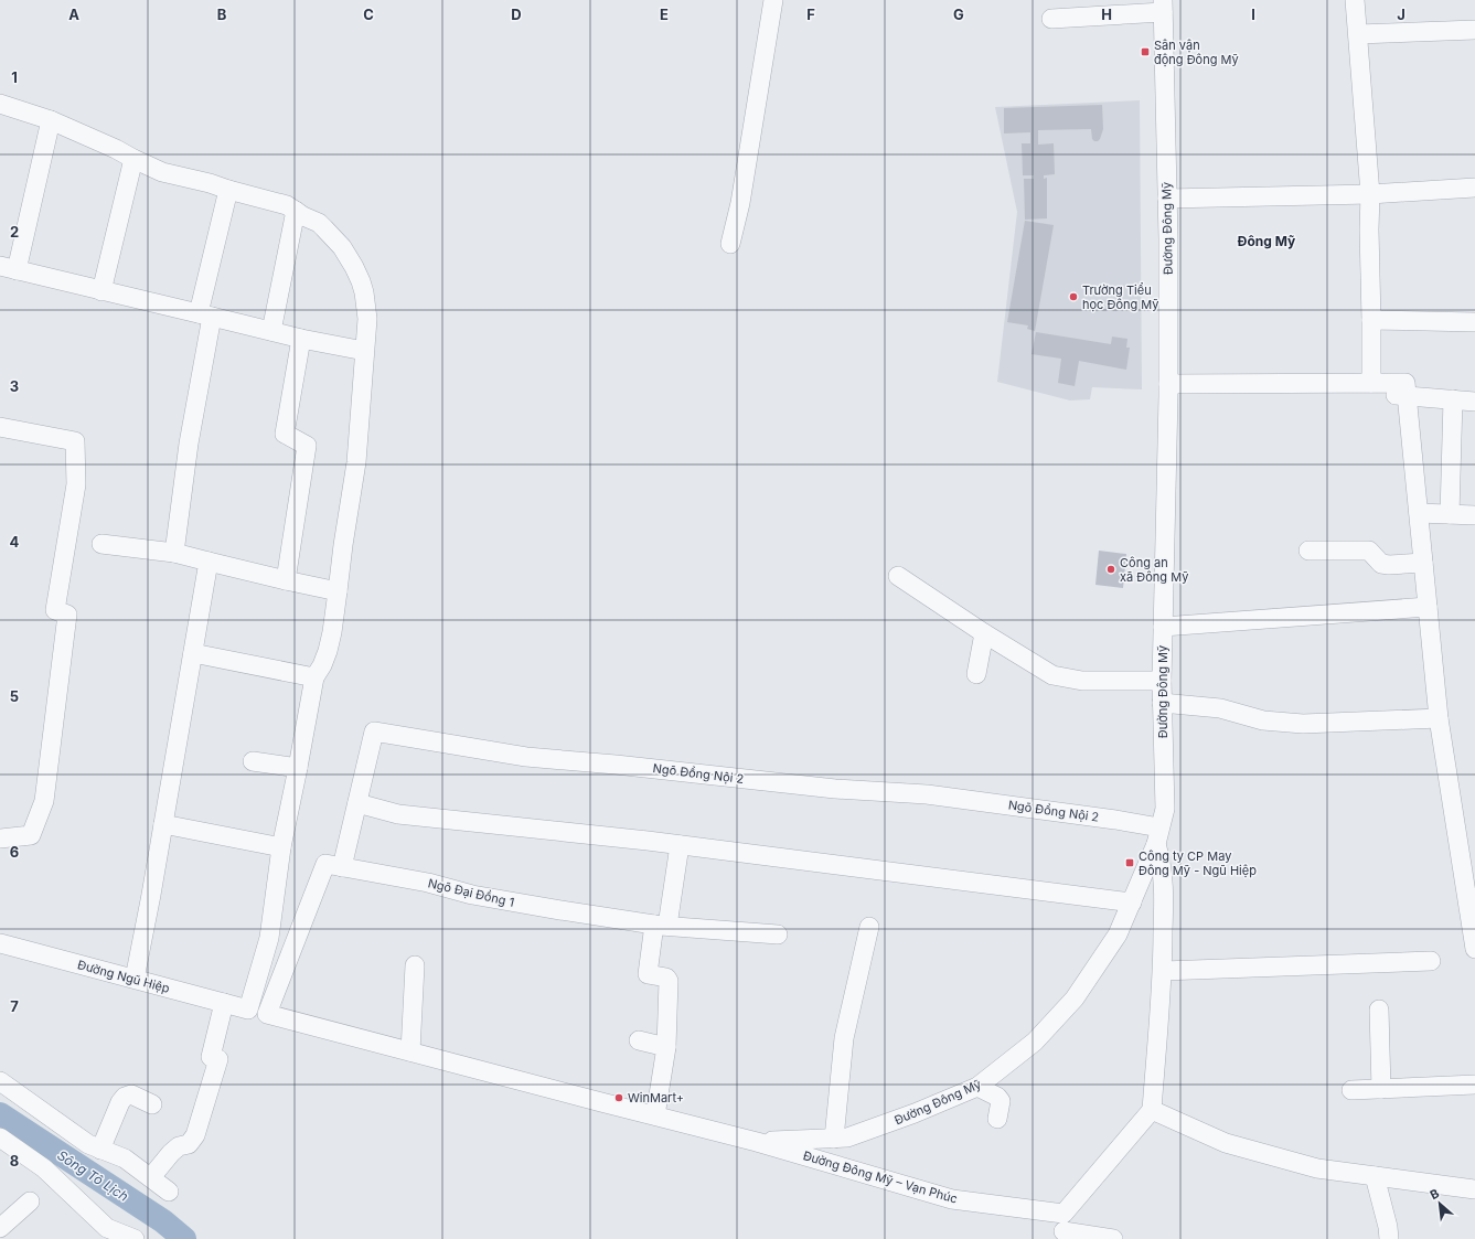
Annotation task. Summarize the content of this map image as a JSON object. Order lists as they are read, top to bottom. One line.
{"streets":{"street":["Đường Đông Mỹ","Ngõ Đồng Nội 2","Ngõ Đại Đồng 1","Đường Ngũ Hiệp","Đường Đông Mỹ – Vạn Phúc"]},"crossings":[["Đường Đông Mỹ","Ngõ Đồng Nội 2"],["Đường Đông Mỹ","Đường Đông Mỹ – Vạn Phúc"],["Ngõ Đồng Nội 2","Ngõ Đại Đồng 1"],["Ngõ Đại Đồng 1","Đường Đông Mỹ – Vạn Phúc"]],"districts":["Đông Mỹ"],"water":["Sông Tô Lịch"],"places":{"transit":["Sân vận động Đông Mỹ","Công ty CP May Đông Mỹ - Ngũ Hiệp"],"other":["Trường Tiểu học Đông Mỹ","Công an xã Đông Mỹ","WinMart+"]},"north":"top left","grid":{"columns":["A","B","C","D","E","F","G","H","I","J"],"rows":["1","2","3","4","5","6","7","8"]}}
